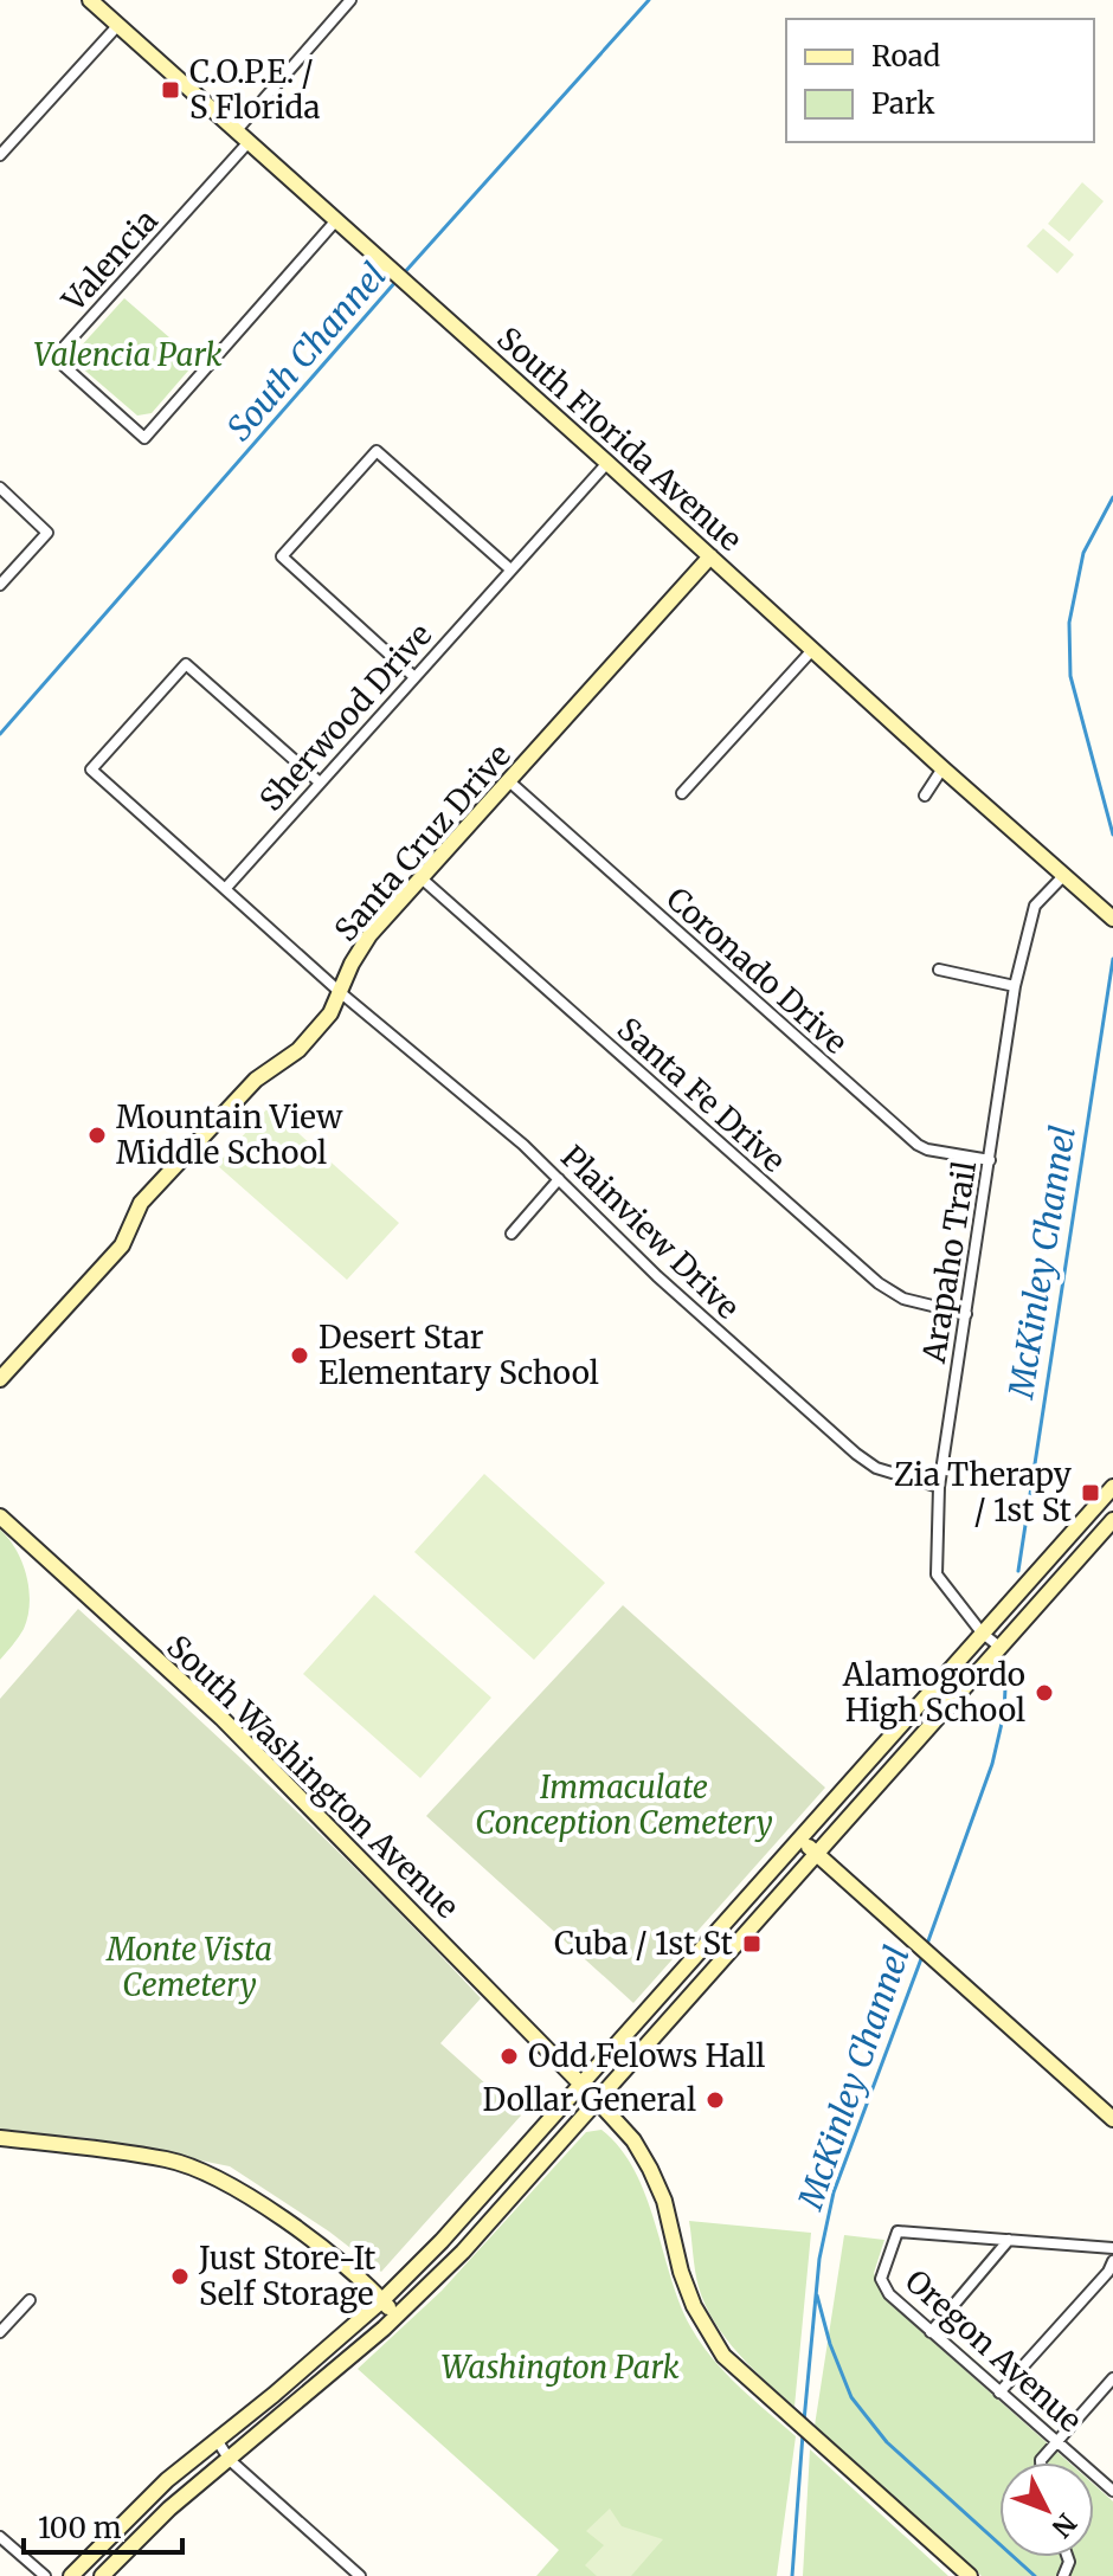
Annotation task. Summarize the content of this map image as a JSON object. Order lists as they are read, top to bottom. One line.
{"streets":{"main road":["South Florida Avenue","Santa Cruz Drive","South Washington Avenue"],"street":["Valencia","Sherwood Drive","Coronado Drive","Santa Fe Drive","Plainview Drive","Arapaho Trail","Oregon Avenue"]},"crossings":[["Valencia","South Florida Avenue"],["South Florida Avenue","Sherwood Drive"],["South Florida Avenue","Santa Cruz Drive"],["South Florida Avenue","Arapaho Trail"],["Santa Cruz Drive","Coronado Drive"],["Santa Cruz Drive","Santa Fe Drive"],["Santa Cruz Drive","Plainview Drive"],["Coronado Drive","Arapaho Trail"],["Santa Fe Drive","Arapaho Trail"],["Plainview Drive","Arapaho Trail"]],"water":["South Channel","McKinley Channel"],"parks":["Valencia Park","Immaculate Conception Cemetery","Monte Vista Cemetery","Washington Park"],"places":{"transit":["C.O.P.E. / S Florida","Zia Therapy / 1st St","Cuba / 1st St"],"other":["Mountain View Middle School","Desert Star Elementary School","Alamogordo High School","Odd Felows Hall","Dollar General","Just Store-It Self Storage"]},"legend":["Road","Park"],"scale_bar":"100 m","north":"bottom right"}
